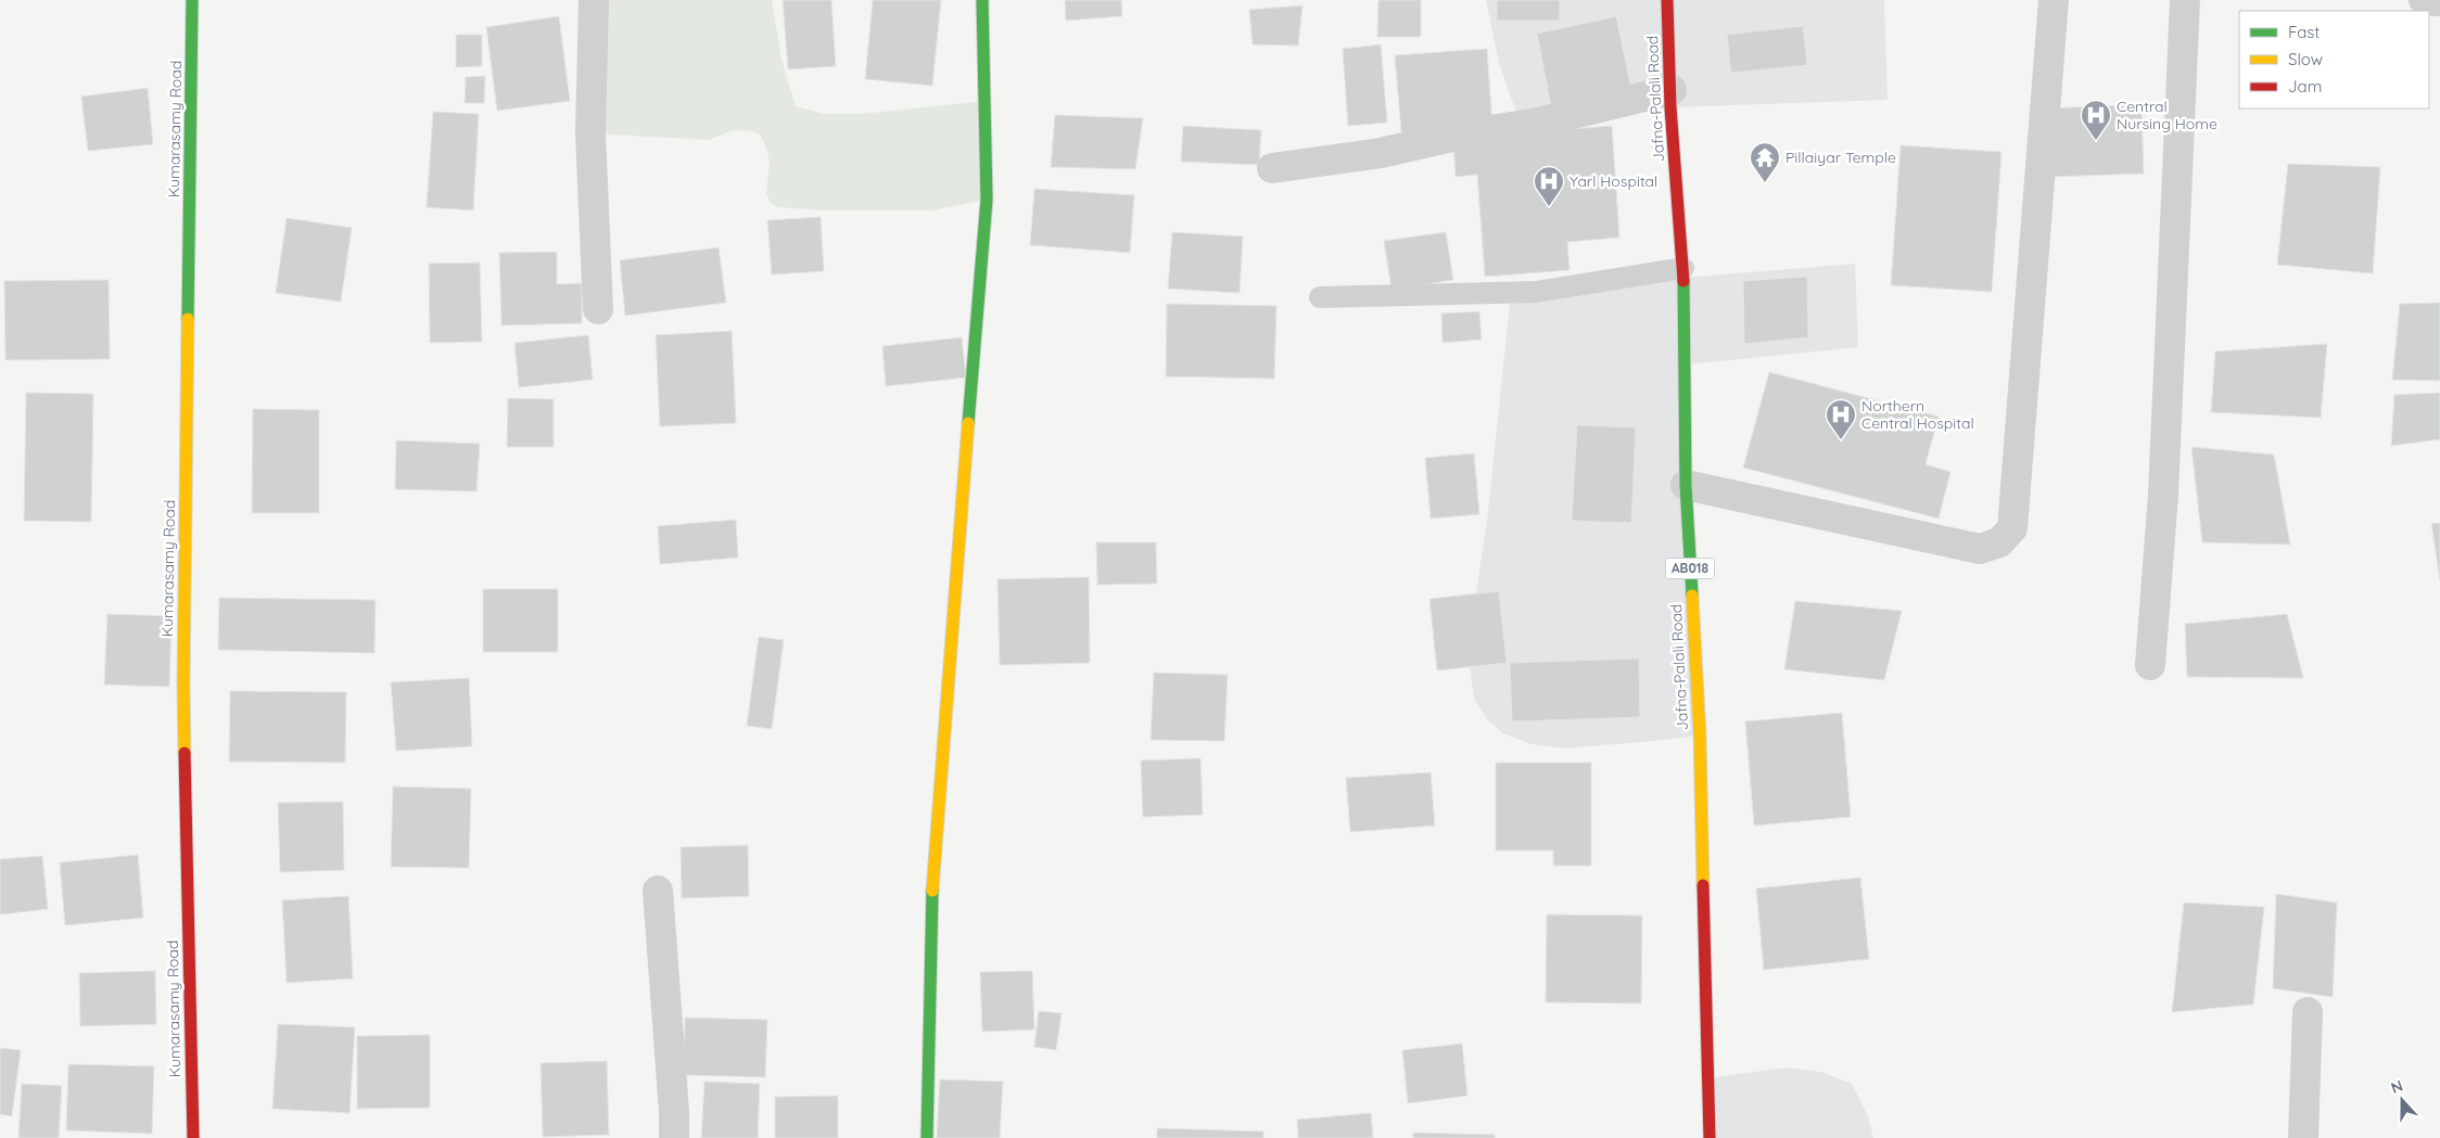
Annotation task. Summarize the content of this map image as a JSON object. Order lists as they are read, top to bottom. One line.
{"streets":{"street":["Jafna-Palali Road","Kumarasamy Road","AB018"]},"places":{"hospital":["Central Nursing Home","Yarl Hospital","Northern Central Hospital"],"temple":["Pillaiyar Temple"]},"legend":["Fast","Slow","Jam"],"north":"top"}
